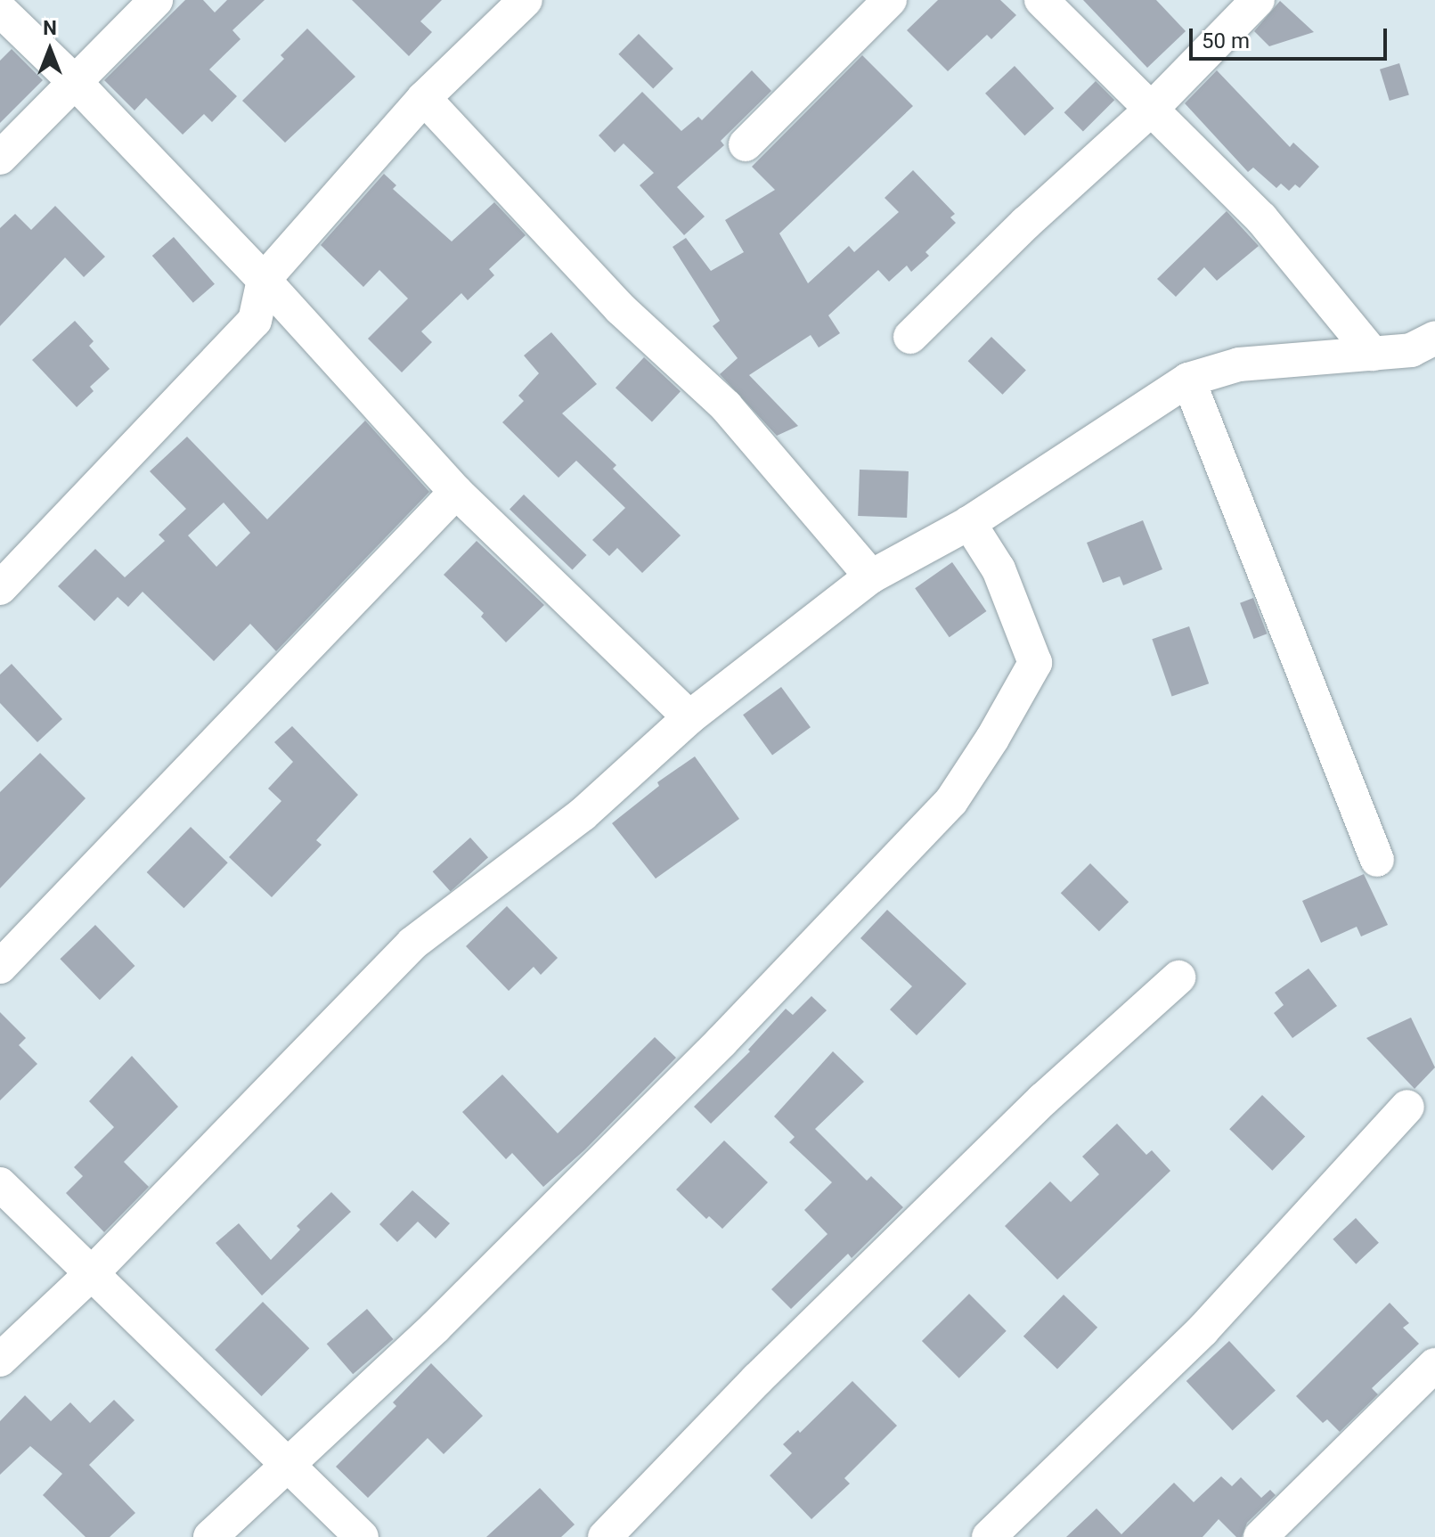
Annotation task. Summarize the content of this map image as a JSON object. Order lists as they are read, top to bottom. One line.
{"scale_bar":"50 m","north":"top"}
